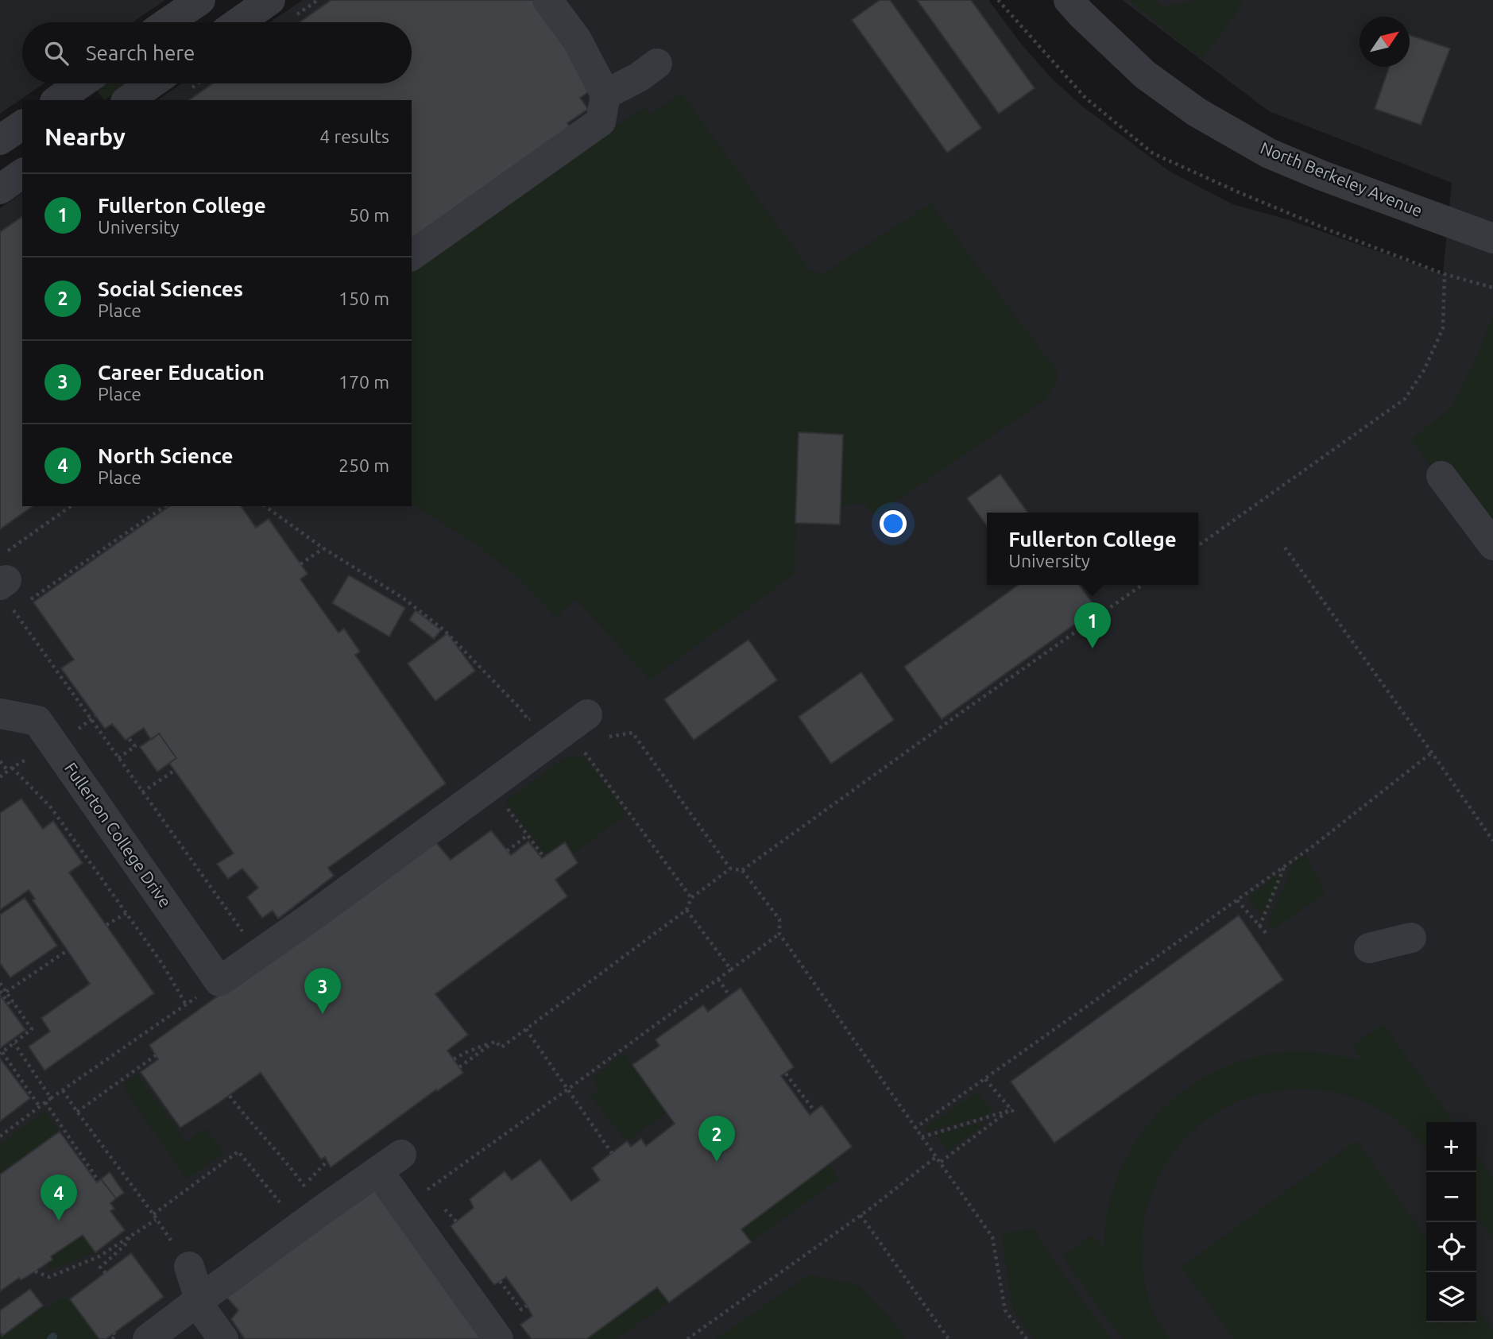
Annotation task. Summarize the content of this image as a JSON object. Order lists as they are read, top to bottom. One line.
{"streets":{"street":["North Berkeley Avenue","Fullerton College Drive"]},"north":"top right","page":{"search":"Search here","heading":["Nearby","4 results"],"list":[{"mark":"1","name":"Fullerton College","note":"University","value":"50 m"},{"mark":"2","name":"Social Sciences","note":"Place","value":"150 m"},{"mark":"3","name":"Career Education","note":"Place","value":"170 m"},{"mark":"4","name":"North Science","note":"Place","value":"250 m"}],"popup":["Fullerton College","University"],"pins":["1","3","2","4"],"map_buttons":["+","−"]}}
